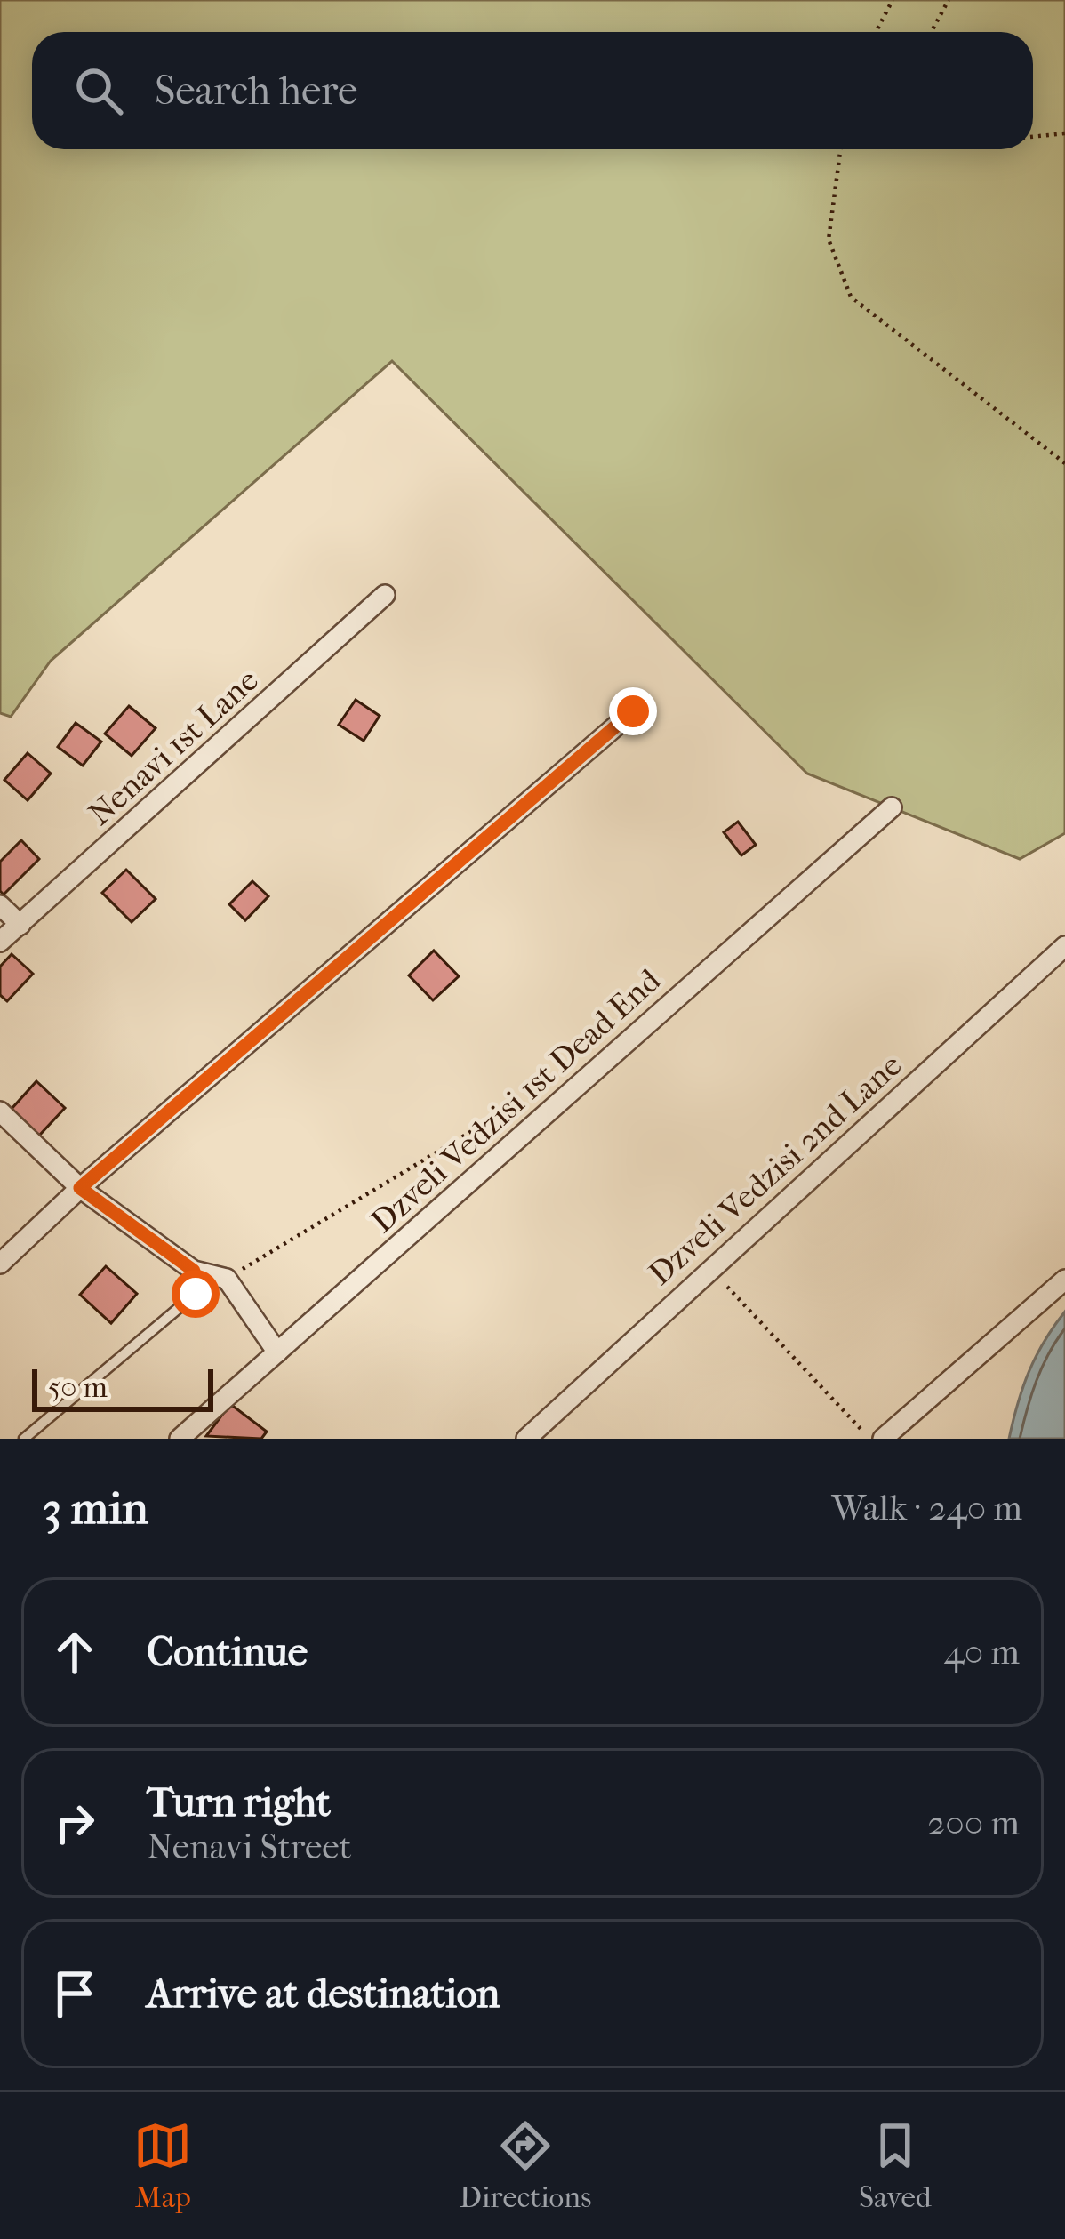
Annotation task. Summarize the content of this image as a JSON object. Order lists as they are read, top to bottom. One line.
{"streets":{"street":["Nenavi 1st Lane","Dzveli Vedzisi 1st Dead End","Dzveli Vedzisi 2nd Lane"]},"scale_bar":"50 m","page":{"search":"Search here","scale":"50 m","heading":["3 min","Walk · 240 m"],"list":[["Continue","40 m"],["Turn right","Nenavi Street","200 m"],"Arrive at destination"],"nav":["Map","Directions","Saved"]}}
